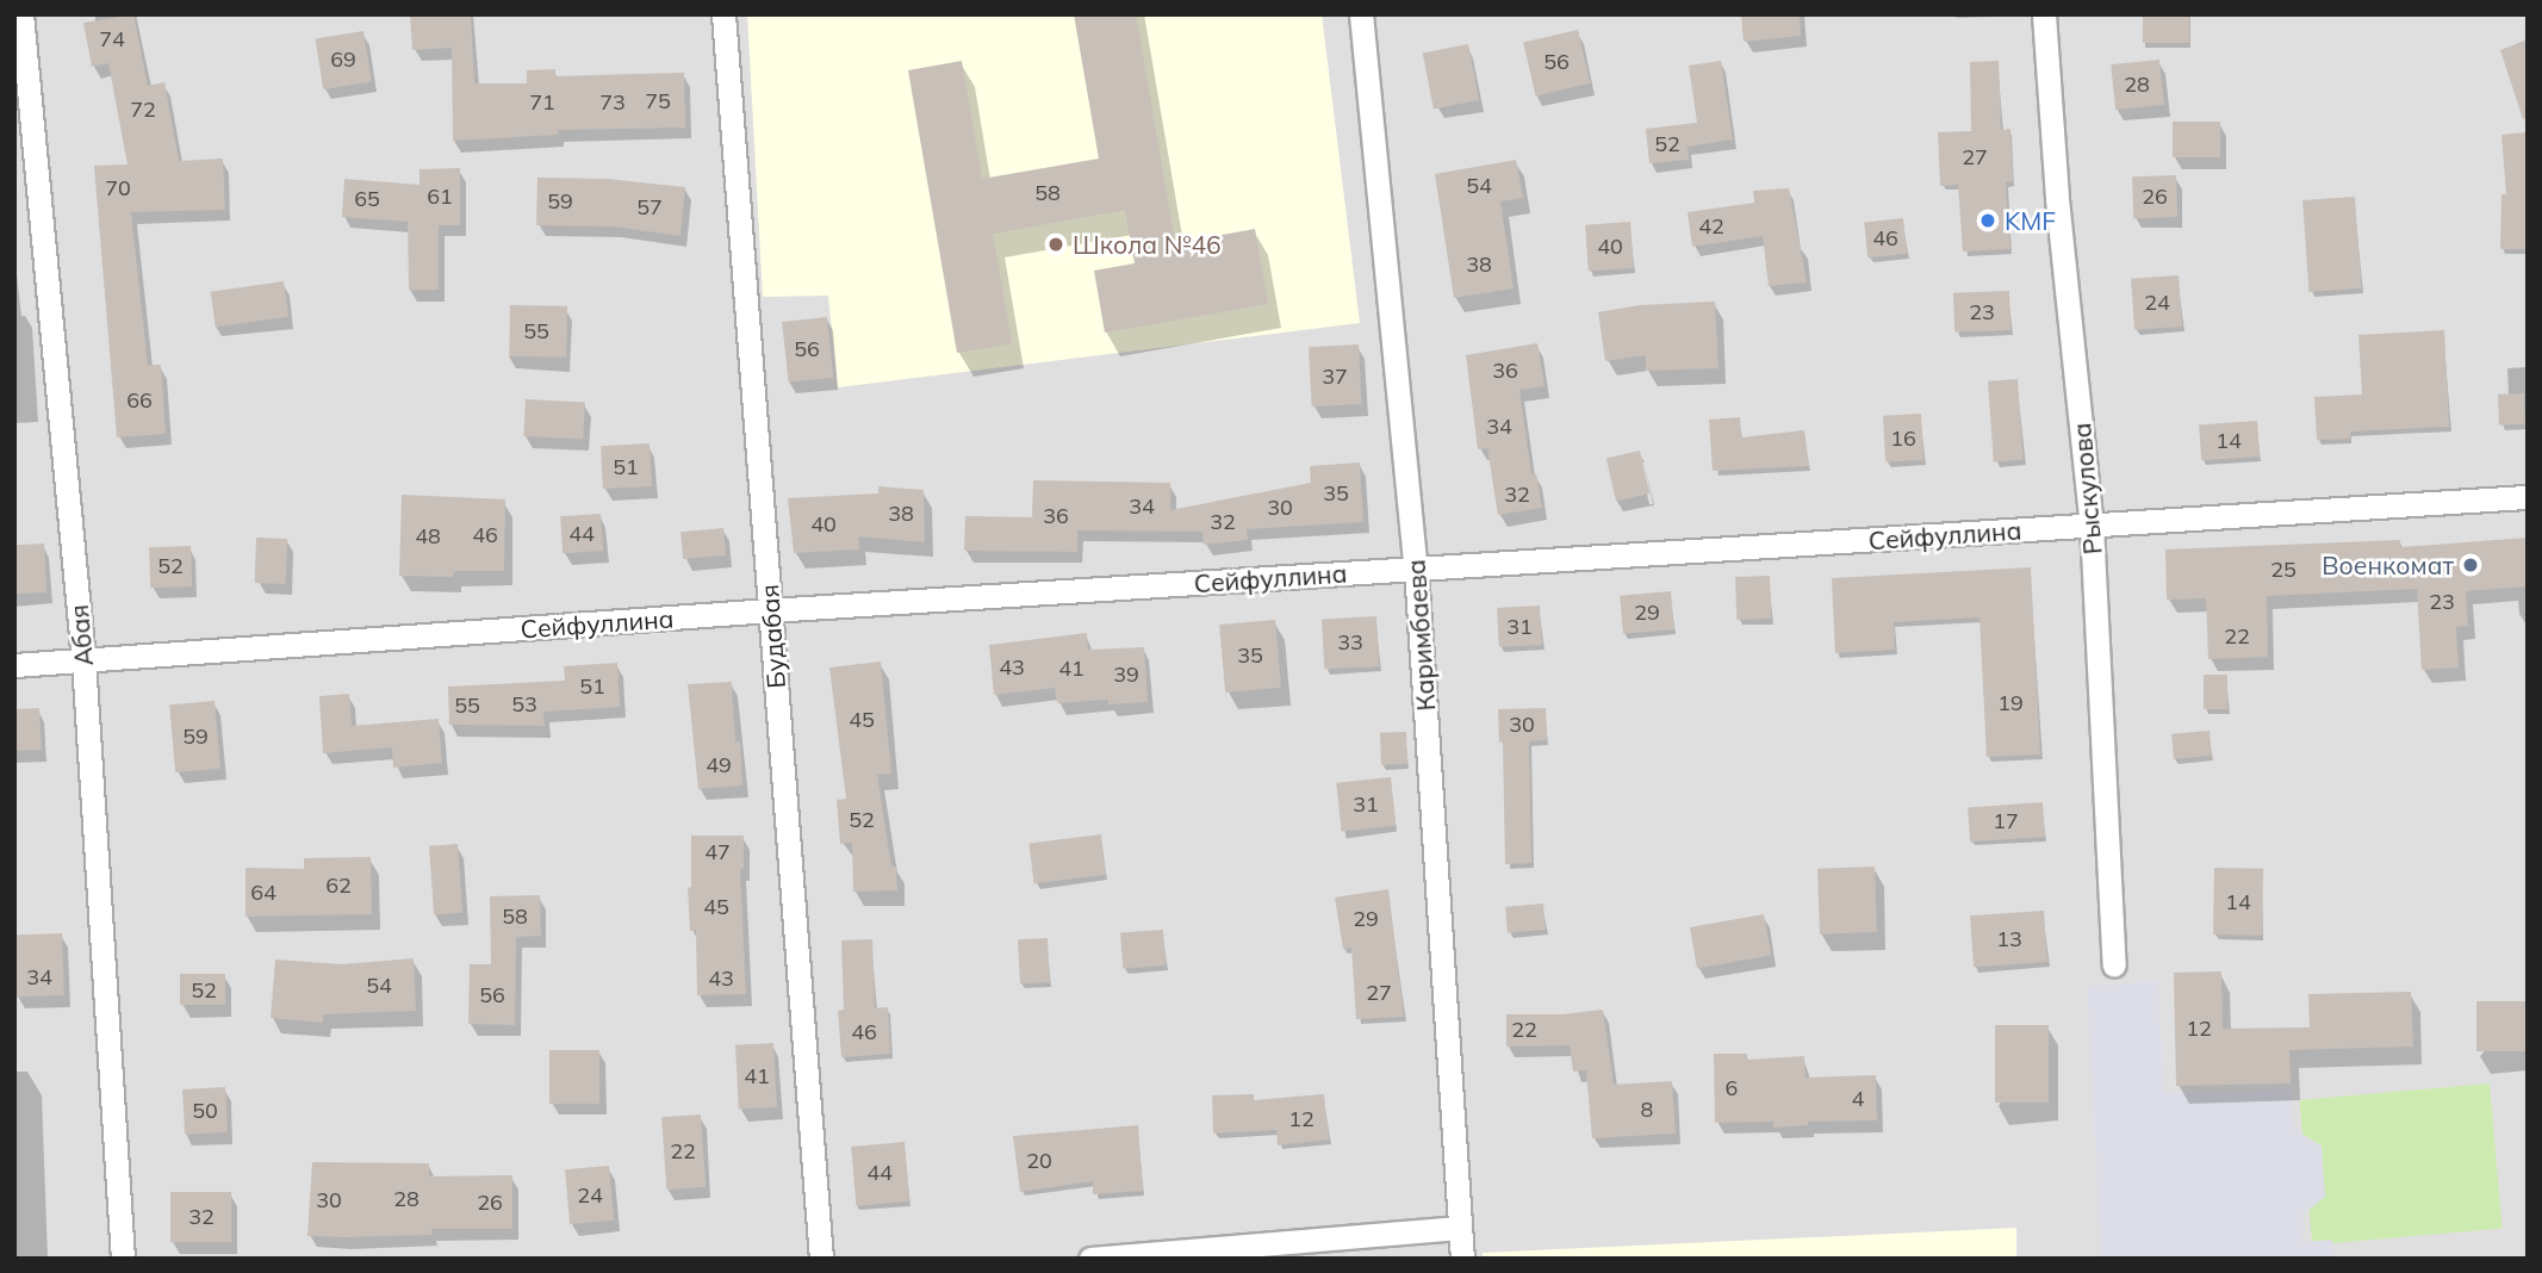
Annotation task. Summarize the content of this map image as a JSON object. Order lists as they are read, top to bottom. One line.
{"streets":{"street":["Рыскулова","Сейфуллина","Абая","Каримбаева","Будабая"]},"crossings":[["Рыскулова","Сейфуллина"],["Сейфуллина","Абая"],["Сейфуллина","Каримбаева"],["Сейфуллина","Будабая"]],"places":["KMF","Школа №46","Военкомат"],"house_numbers":["74","69","56","28","75","71","73","72","52","27","54","70","58","61","26","65","59","57","42","46","40","38","24","23","55","56","36","37","66","34","16","14","51","35","32","34","30","38","36","32","40","44","46","48","52","25","23","29","31","22","33","35","43","41","39","51","19","53","55","45","30","59","49","31","52","17","47","62","64","14","45","58","29","13","34","43","54","52","27","56","12","22","46","41","6","4","8","50","12","22","20","44","24","28","30","26","32"]}
